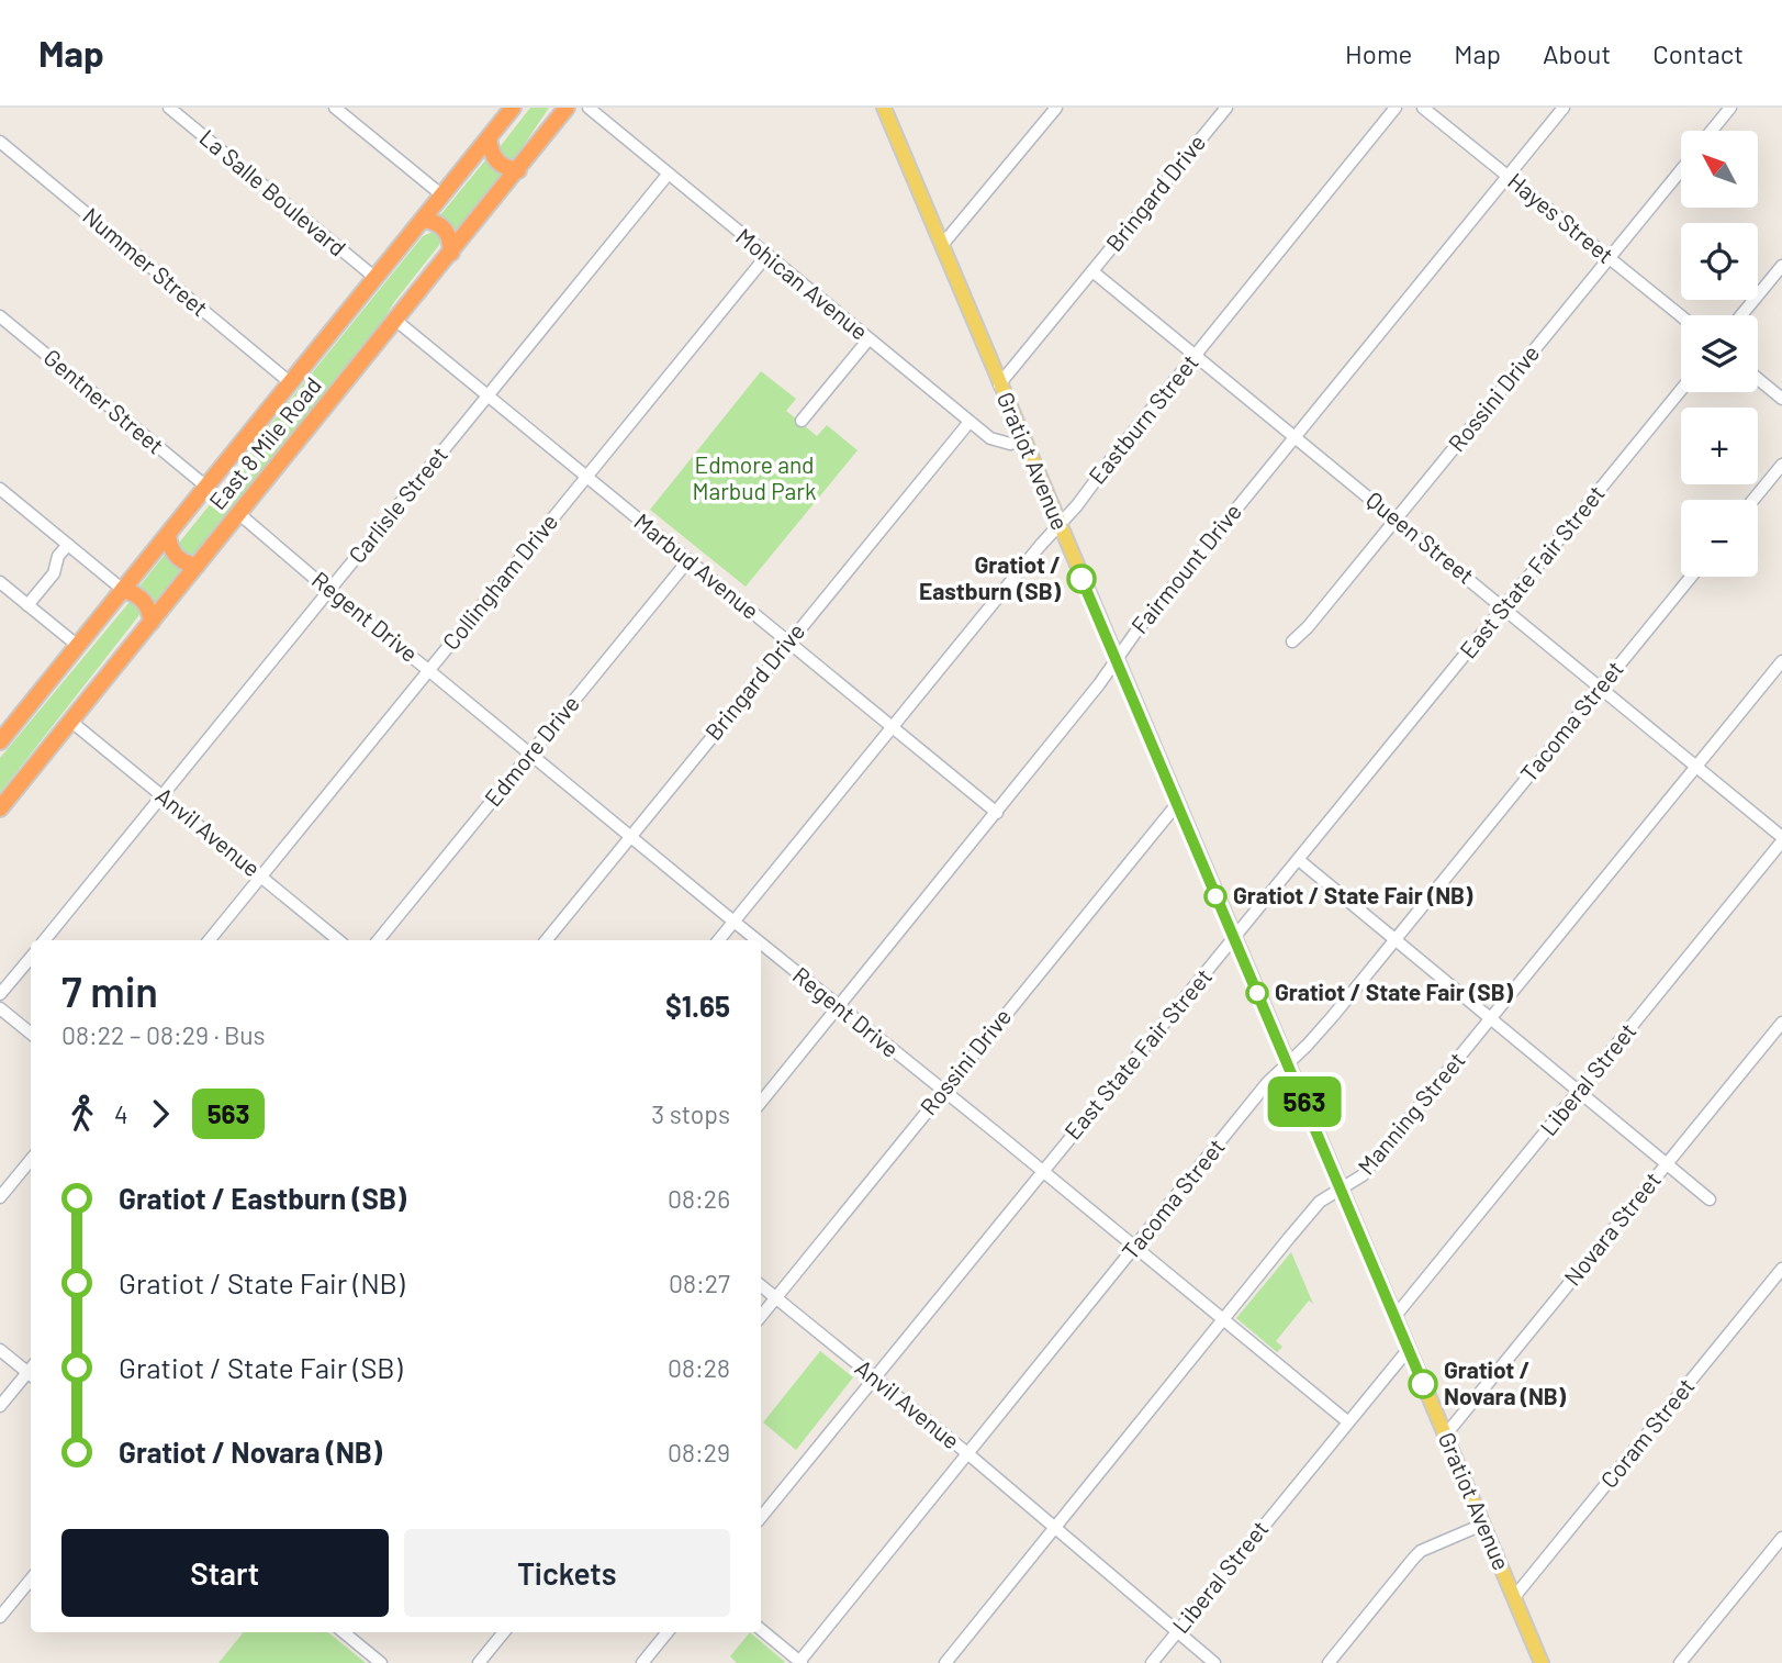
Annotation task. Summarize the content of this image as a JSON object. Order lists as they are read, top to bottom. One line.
{"streets":{"highway":["East 8 Mile Road"],"main road":["Gratiot Avenue"],"street":["La Salle Boulevard","Bringard Drive","Hayes Street","Nummer Street","Mohican Avenue","Rossini Drive","Gentner Street","Eastburn Street","Carlisle Street","Queen Street","Marbud Avenue","Fairmount Drive","East State Fair Street","Collingham Drive","Regent Drive","Tacoma Street","Edmore Drive","Anvil Avenue","Liberal Street","Manning Street","Novara Street","Coram Street"]},"crossings":[["La Salle Boulevard","East 8 Mile Road"],["Bringard Drive","Mohican Avenue"],["Bringard Drive","Gratiot Avenue"],["Bringard Drive","Queen Street"],["Bringard Drive","Marbud Avenue"],["Bringard Drive","Regent Drive"],["Hayes Street","Rossini Drive"],["Hayes Street","Fairmount Drive"],["Nummer Street","East 8 Mile Road"],["Mohican Avenue","Gratiot Avenue"],["Mohican Avenue","Carlisle Street"],["Mohican Avenue","Collingham Drive"],["Rossini Drive","Gratiot Avenue"],["Rossini Drive","Queen Street"],["Rossini Drive","Regent Drive"],["Rossini Drive","Anvil Avenue"],["Gentner Street","East 8 Mile Road"],["Eastburn Street","Gratiot Avenue"],["Eastburn Street","Queen Street"],["Eastburn Street","Marbud Avenue"],["Eastburn Street","Regent Drive"],["East 8 Mile Road","Marbud Avenue"],["East 8 Mile Road","Regent Drive"],["East 8 Mile Road","Anvil Avenue"],["Gratiot Avenue","Fairmount Drive"],["Gratiot Avenue","East State Fair Street"],["Gratiot Avenue","Tacoma Street"],["Gratiot Avenue","Liberal Street"],["Gratiot Avenue","Manning Street"],["Gratiot Avenue","Novara Street"],["Gratiot Avenue","Coram Street"],["Carlisle Street","Marbud Avenue"],["Carlisle Street","Regent Drive"],["Carlisle Street","Anvil Avenue"],["Queen Street","Fairmount Drive"],["Queen Street","East State Fair Street"],["Queen Street","Tacoma Street"],["Queen Street","Liberal Street"],["Queen Street","Manning Street"],["Marbud Avenue","Fairmount Drive"],["Marbud Avenue","Collingham Drive"],["Marbud Avenue","Edmore Drive"],["Fairmount Drive","Regent Drive"],["East State Fair Street","Regent Drive"],["East State Fair Street","Anvil Avenue"],["Collingham Drive","Regent Drive"],["Collingham Drive","Anvil Avenue"],["Regent Drive","Tacoma Street"],["Regent Drive","Edmore Drive"],["Regent Drive","Liberal Street"],["Regent Drive","Manning Street"],["Tacoma Street","Anvil Avenue"],["Anvil Avenue","Liberal Street"],["Anvil Avenue","Manning Street"]],"parks":["Edmore and Marbud Park"],"places":["Gratiot / Eastburn (SB)","Gratiot / State Fair (NB)","Gratiot / State Fair (SB)","Gratiot / Novara (NB)"],"lines":["bus line 563"],"north":"top left","page":{"header":"Map","nav":["Home","Map","About","Contact"],"on_map":"563","map_buttons":["+","−"],"heading":["7 min","08:22 – 08:29 · Bus","$1.65"],"legs":["4","563","3 stops"],"list":[{"name":"Gratiot / Eastburn (SB)","value":"08:26"},{"name":"Gratiot / State Fair (NB)","value":"08:27"},{"name":"Gratiot / State Fair (SB)","value":"08:28"},{"name":"Gratiot / Novara (NB)","value":"08:29"}],"buttons":["Start","Tickets"]}}
